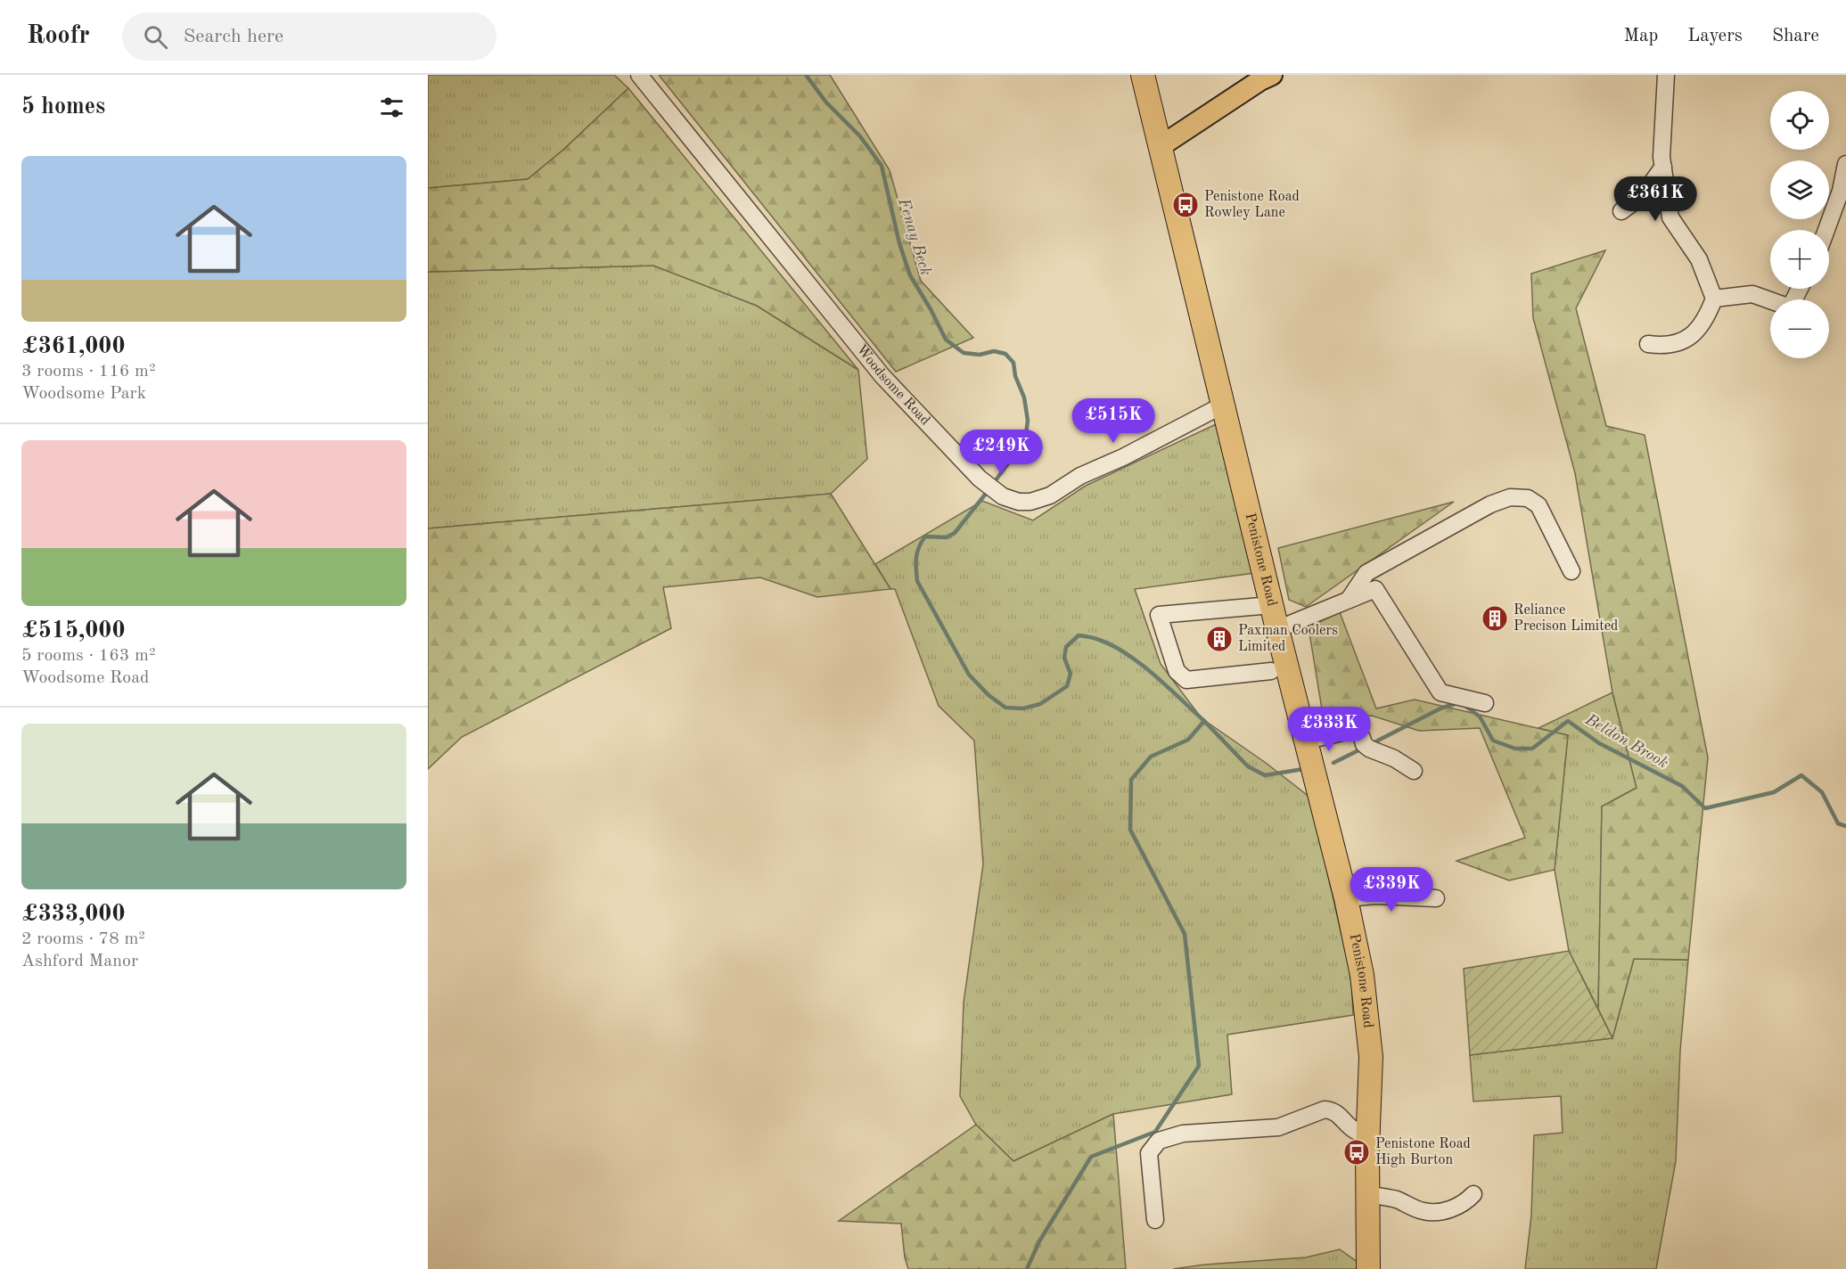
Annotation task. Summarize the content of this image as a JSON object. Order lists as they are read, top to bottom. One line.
{"streets":{"highway":["Penistone Road"],"street":["Woodsome Road"]},"crossings":[["Woodsome Road","Penistone Road"]],"water":["Fenay Beck","Beldon Brook"],"places":{"bus stop":["Penistone Road Rowley Lane","Penistone Road High Burton"],"building":["Reliance Precison Limited","Paxman Coolers Limited"]},"page":{"header":"Roofr","search":"Search here","nav":["Map","Layers","Share"],"heading":"5 homes","map_buttons":["+","−"],"list":[{"name":"£361,000","note":"3 rooms · 116 m² · Woodsome Park"},{"name":"£515,000","note":"5 rooms · 163 m² · Woodsome Road"},{"name":"£333,000","note":"2 rooms · 78 m² · Ashford Manor"}],"price":["£361K","£515K","£249K","£333K","£339K"]}}
